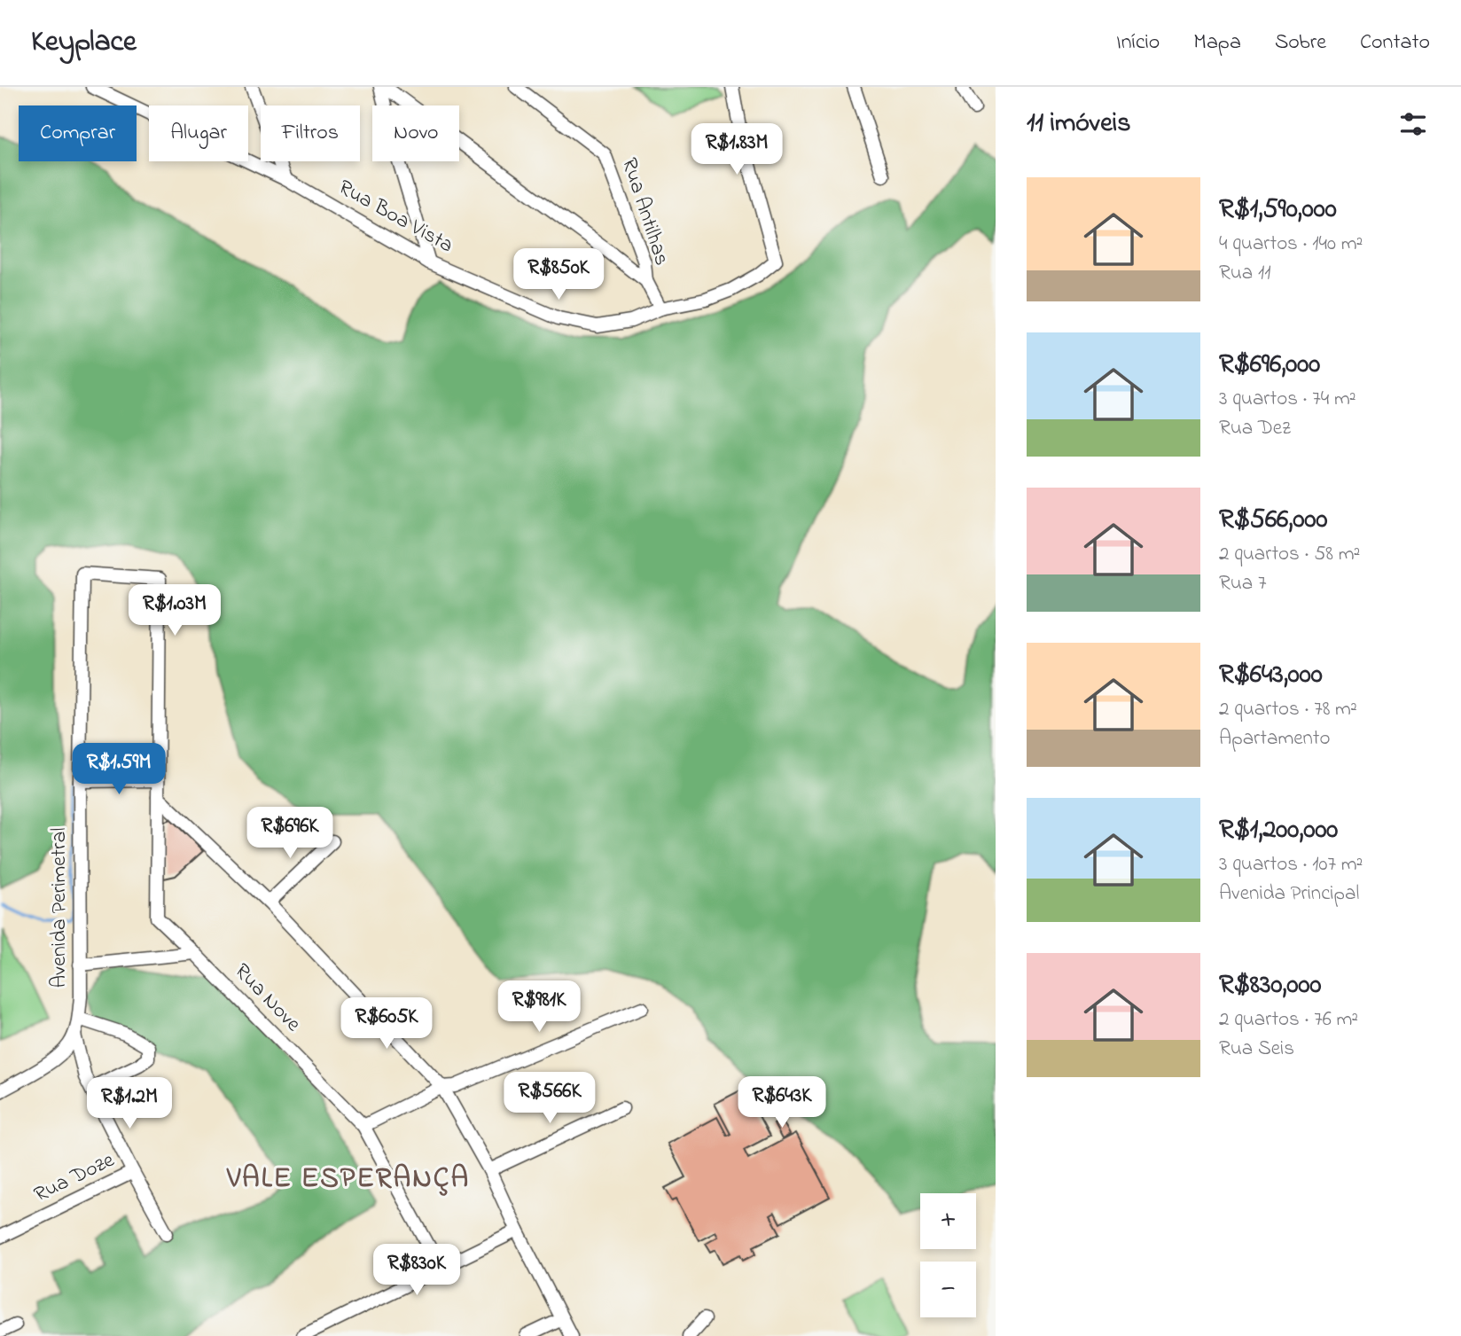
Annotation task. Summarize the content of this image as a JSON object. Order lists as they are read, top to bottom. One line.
{"streets":{"street":["Rua Antilhas","Rua Boa Vista","Avenida Perimetral","Rua Nove","Rua Doze"]},"districts":["VALE ESPERANÇA"],"page":{"header":"Keyplace","nav":["Início","Mapa","Sobre","Contato"],"heading":"11 imóveis","chip":["Comprar","Alugar","Filtros","Novo"],"price":["R$1.83M","R$850K","R$1.03M","R$1.59M","R$696K","R$981K","R$605K","R$566K","R$643K","R$1.2M","R$830K"],"list":[{"name":"R$1,590,000","note":"4 quartos · 140 m² · Rua 11"},{"name":"R$696,000","note":"3 quartos · 74 m² · Rua Dez"},{"name":"R$566,000","note":"2 quartos · 58 m² · Rua 7"},{"name":"R$643,000","note":"2 quartos · 78 m² · Apartamento"},{"name":"R$1,200,000","note":"3 quartos · 107 m² · Avenida Principal"},{"name":"R$830,000","note":"2 quartos · 76 m² · Rua Seis"}],"map_buttons":["+","−"]}}
